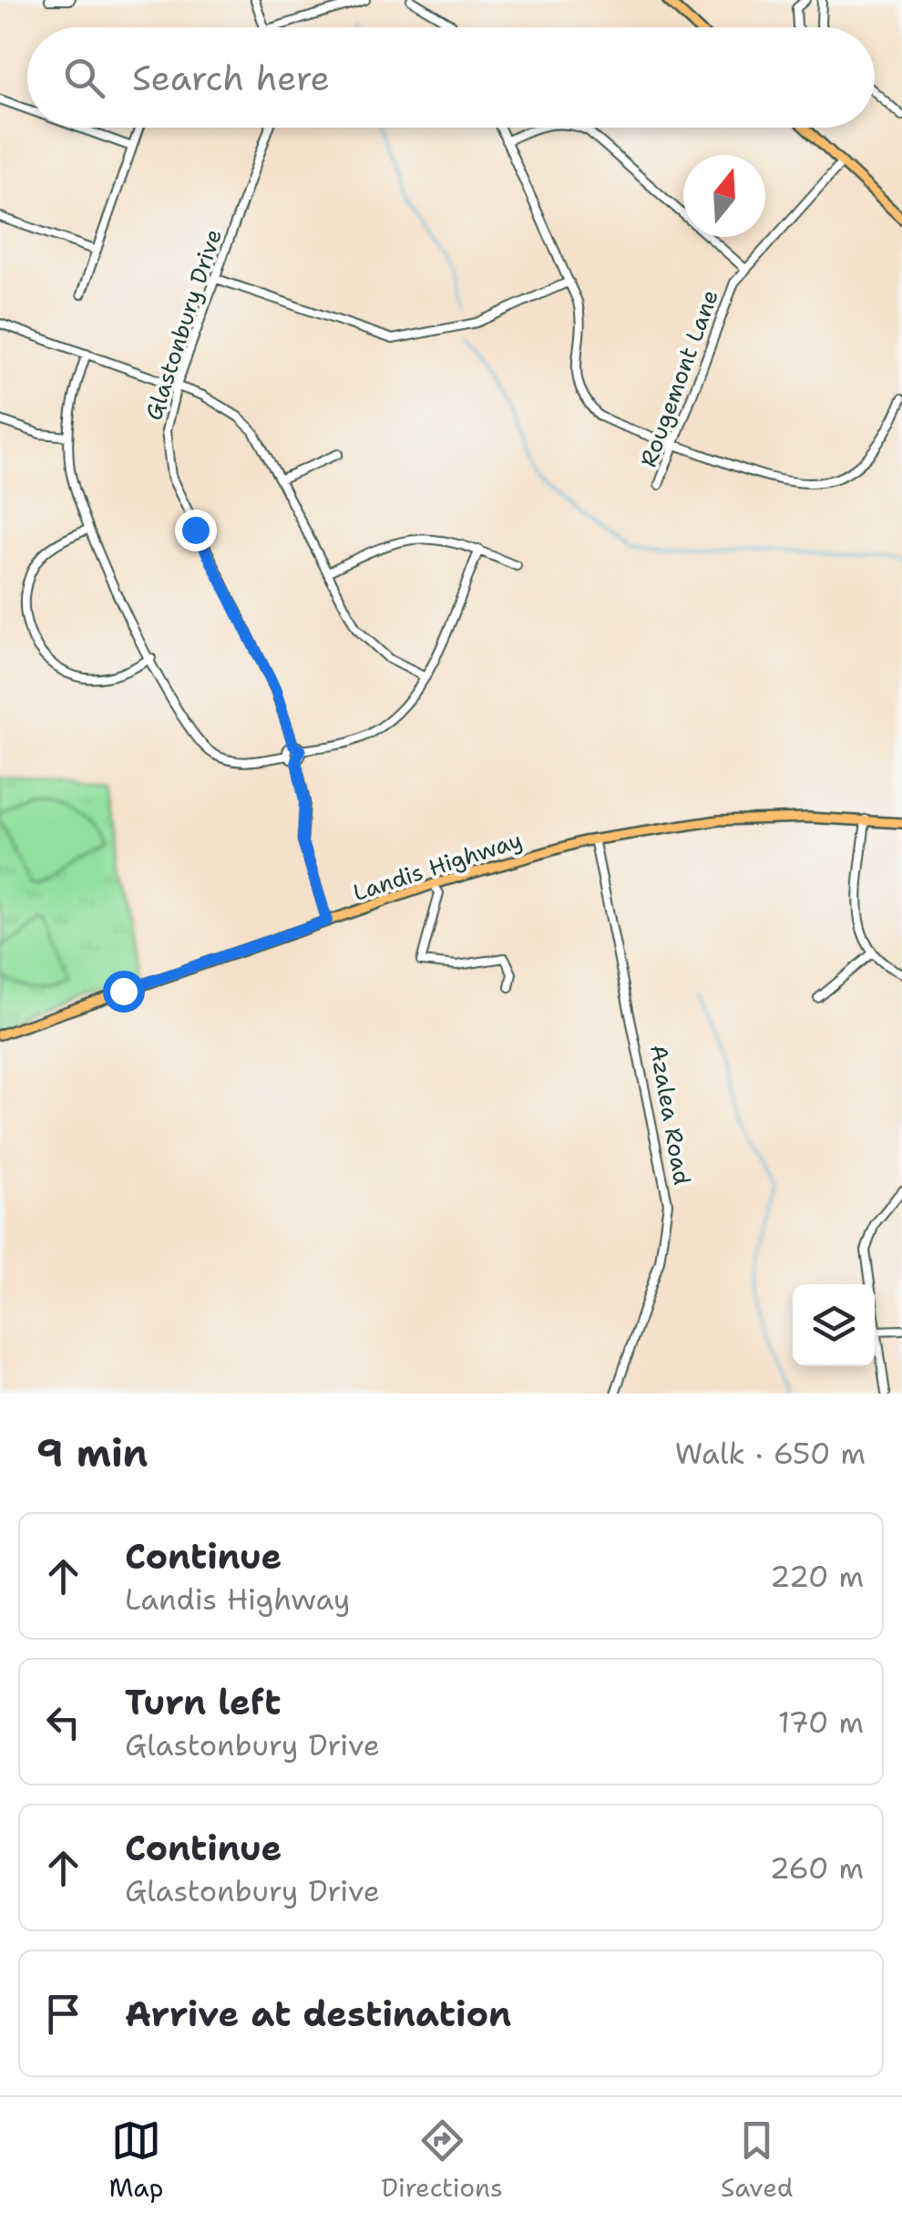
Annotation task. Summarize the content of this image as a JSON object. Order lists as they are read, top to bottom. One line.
{"streets":{"main road":["Landis Highway"],"street":["Glastonbury Drive","Rougemont Lane","Azalea Road"]},"crossings":[["Landis Highway","Azalea Road"]],"north":"top","page":{"search":"Search here","heading":["9 min","Walk · 650 m"],"list":[["Continue","Landis Highway","220 m"],["Turn left","Glastonbury Drive","170 m"],["Continue","Glastonbury Drive","260 m"],"Arrive at destination"],"nav":["Map","Directions","Saved"]}}
